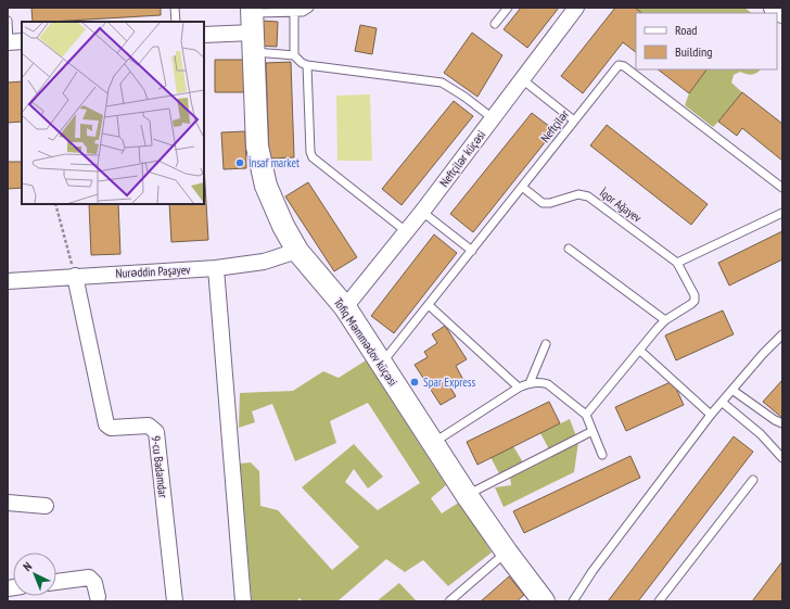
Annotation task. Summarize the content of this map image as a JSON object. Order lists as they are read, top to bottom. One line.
{"streets":{"street":["Neftçilər küçəsi","Nurəddin Paşayev","Tofiq Məmmədov küçəsi","9-cu Badamdar"],"lane":["Neftçilər","İqor Ağayev"]},"crossings":[["Neftçilər","İqor Ağayev"],["Neftçilər","Tofiq Məmmədov küçəsi"],["Neftçilər küçəsi","Tofiq Məmmədov küçəsi"],["Nurəddin Paşayev","Tofiq Məmmədov küçəsi"],["Nurəddin Paşayev","9-cu Badamdar"]],"places":["İnsaf market","Spar Express"],"legend":["Road","Building"],"north":"top left"}
